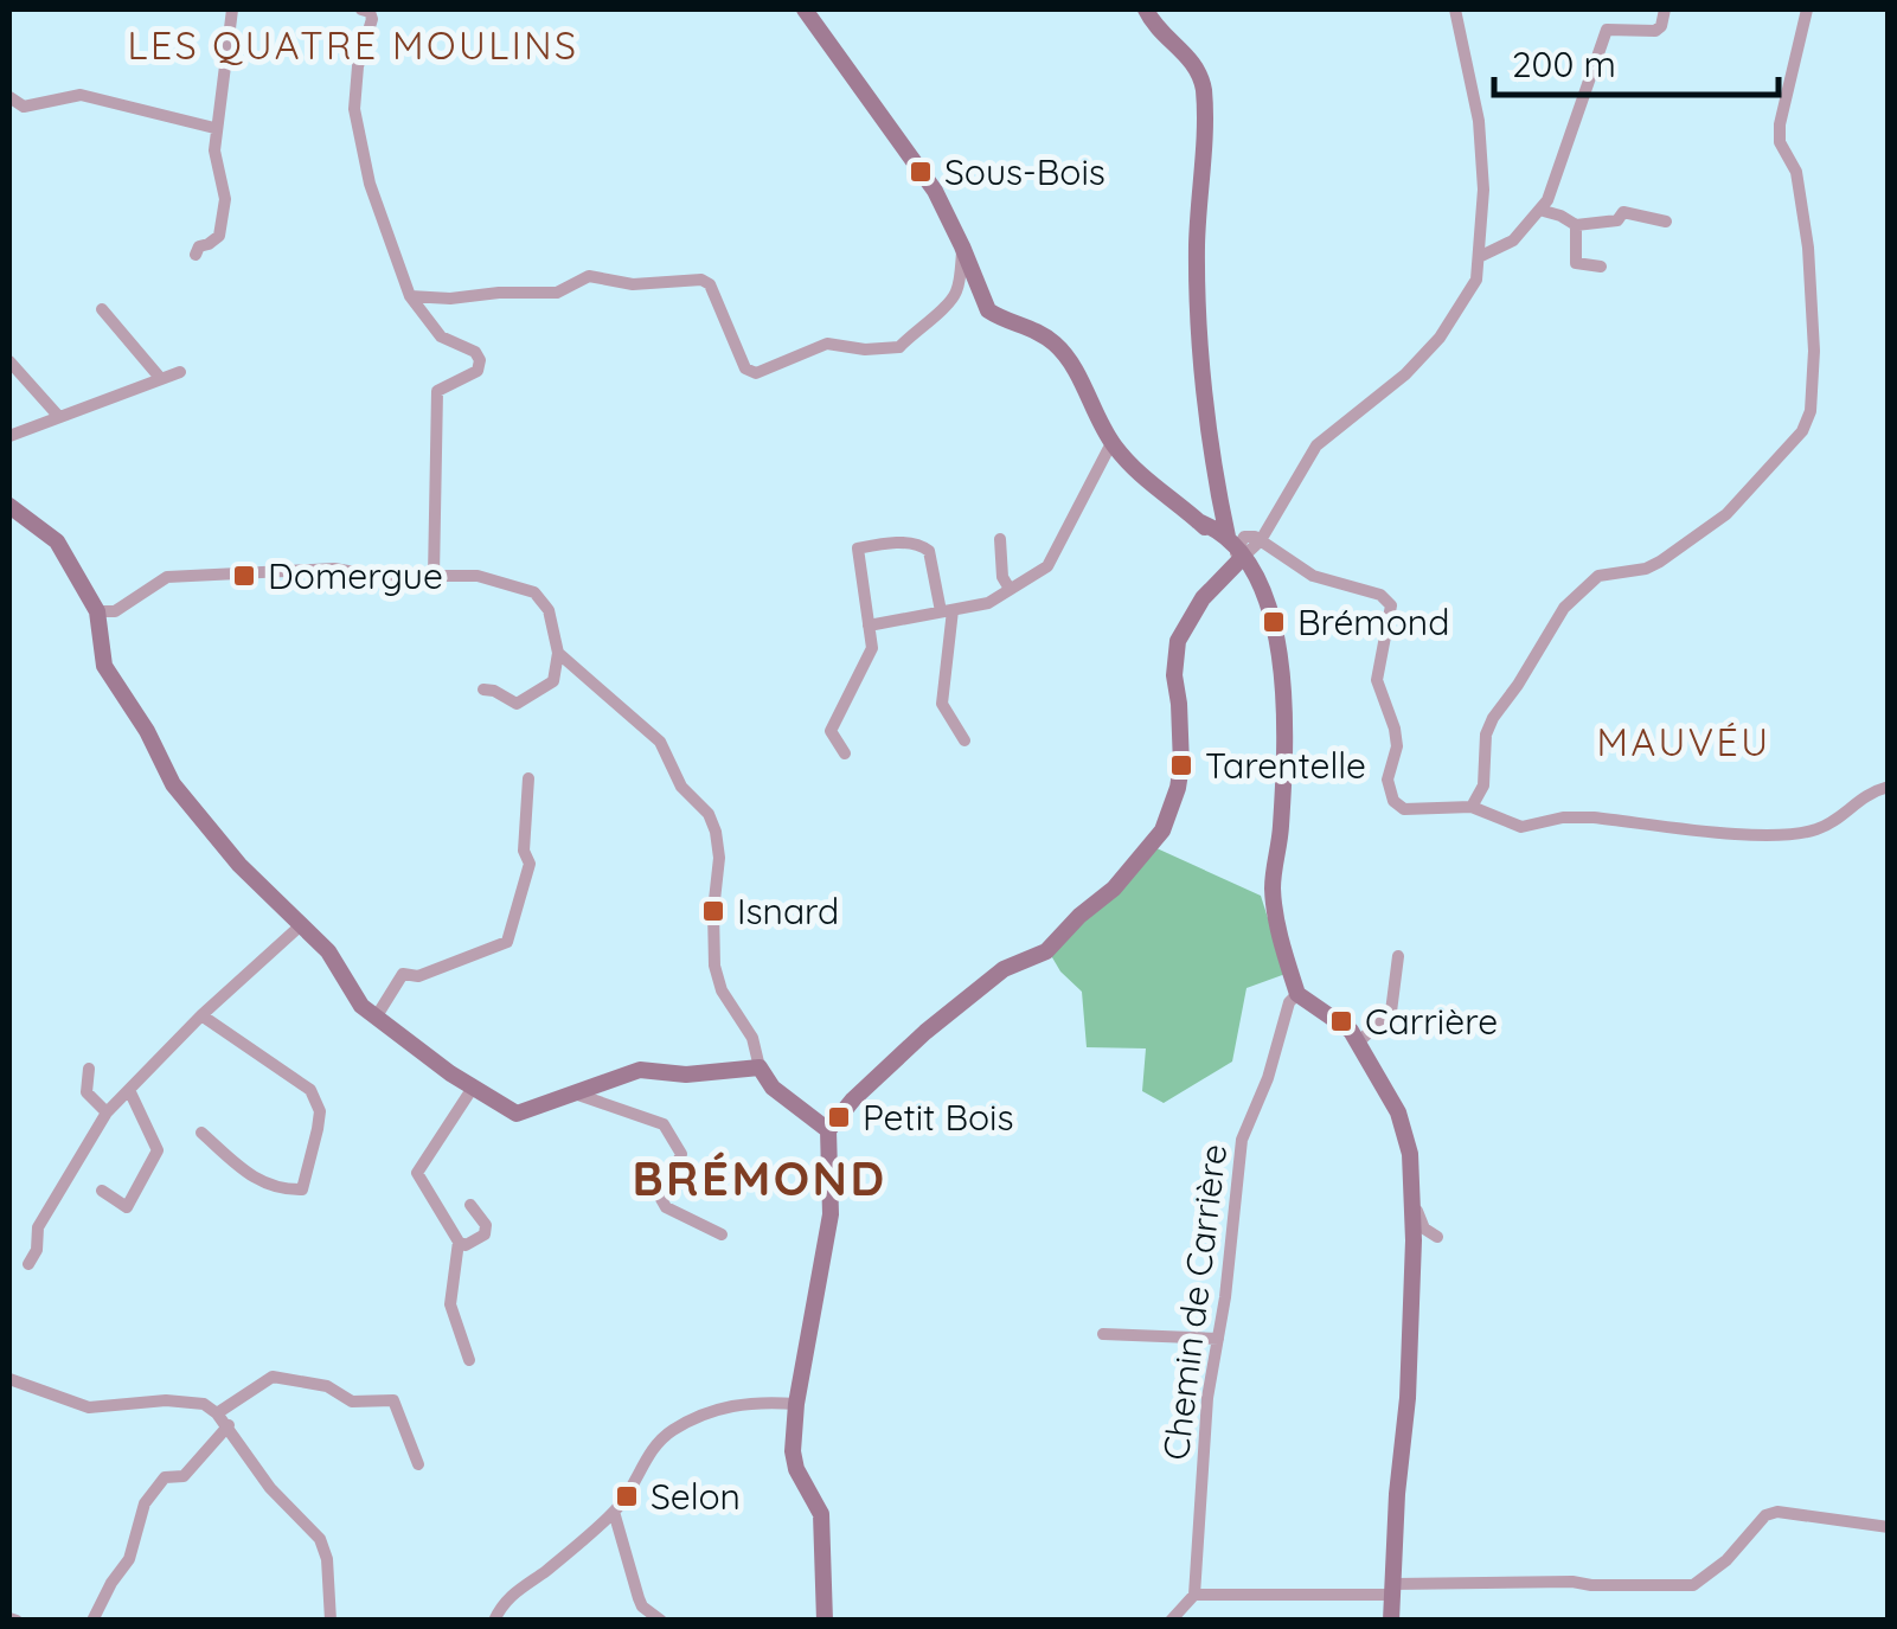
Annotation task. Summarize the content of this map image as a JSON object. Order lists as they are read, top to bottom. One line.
{"streets":{"street":["Chemin de Carrière"]},"districts":["LES QUATRE MOULINS","MAUVÉU","BRÉMOND"],"places":{"transit":["Sous-Bois","Domergue","Brémond","Tarentelle","Isnard","Carrière","Petit Bois","Selon"]},"scale_bar":"200 m"}
